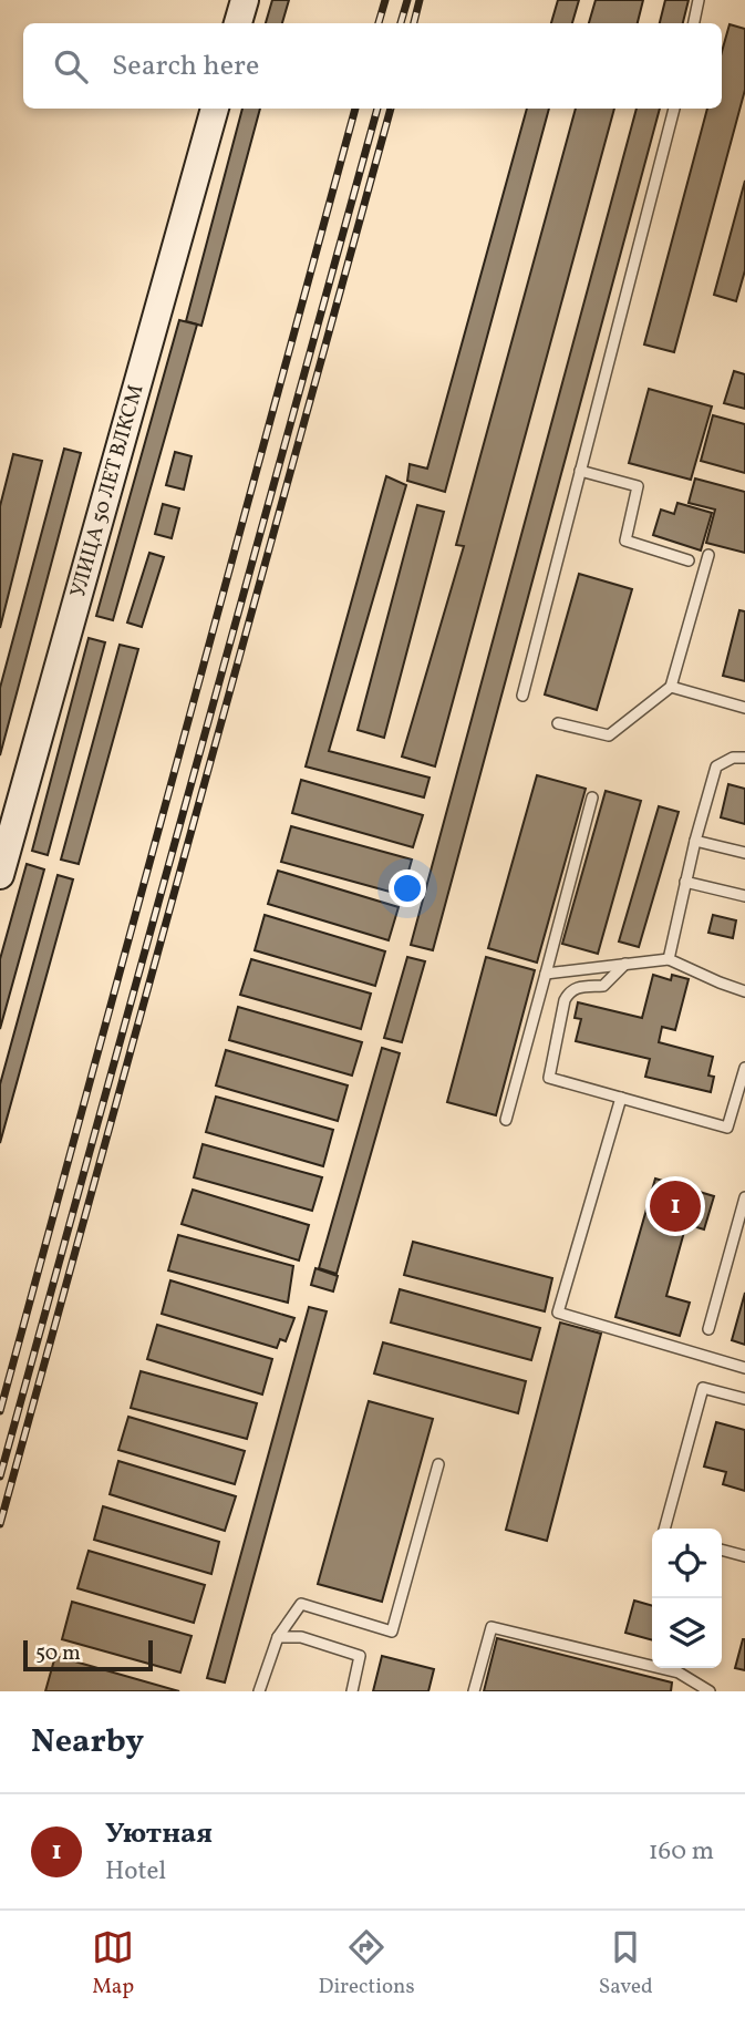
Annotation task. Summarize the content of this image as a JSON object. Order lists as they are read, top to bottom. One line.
{"streets":{"street":["УЛИЦА 50 ЛЕТ ВЛКСМ"]},"scale_bar":"50 m","page":{"search":"Search here","pins":"1","scale":"50 m","heading":"Nearby","list":[{"mark":"1","name":"Уютная","note":"Hotel","value":"160 m"}],"nav":["Map","Directions","Saved"]}}
